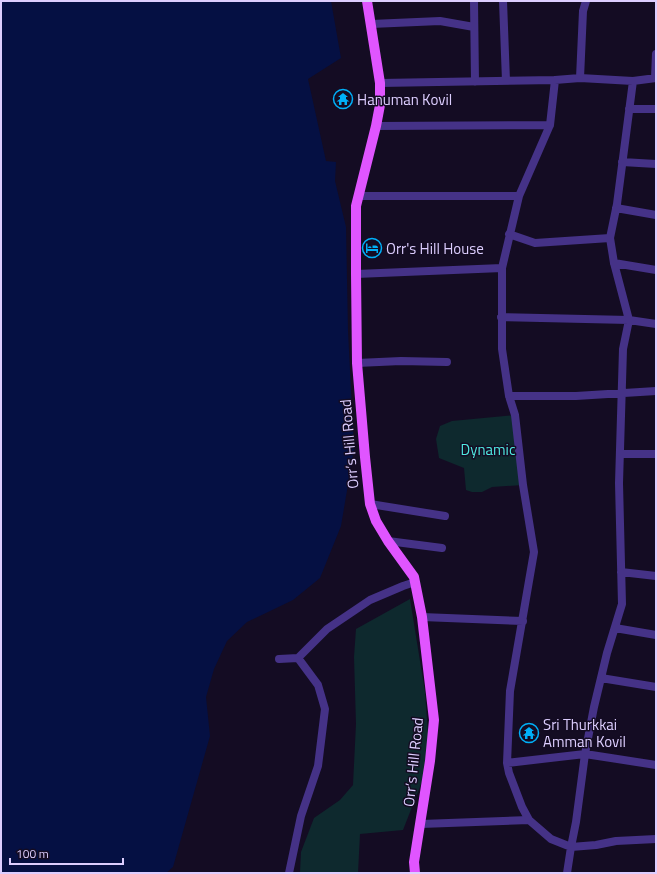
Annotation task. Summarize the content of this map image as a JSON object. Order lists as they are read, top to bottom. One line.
{"streets":{"main road":["Orr’s Hill Road"]},"parks":["Dynamic"],"places":{"temple":["Hanuman Kovil","Sri Thurkkai Amman Kovil"],"hotel":["Orr's Hill House"]},"scale_bar":"100 m"}
